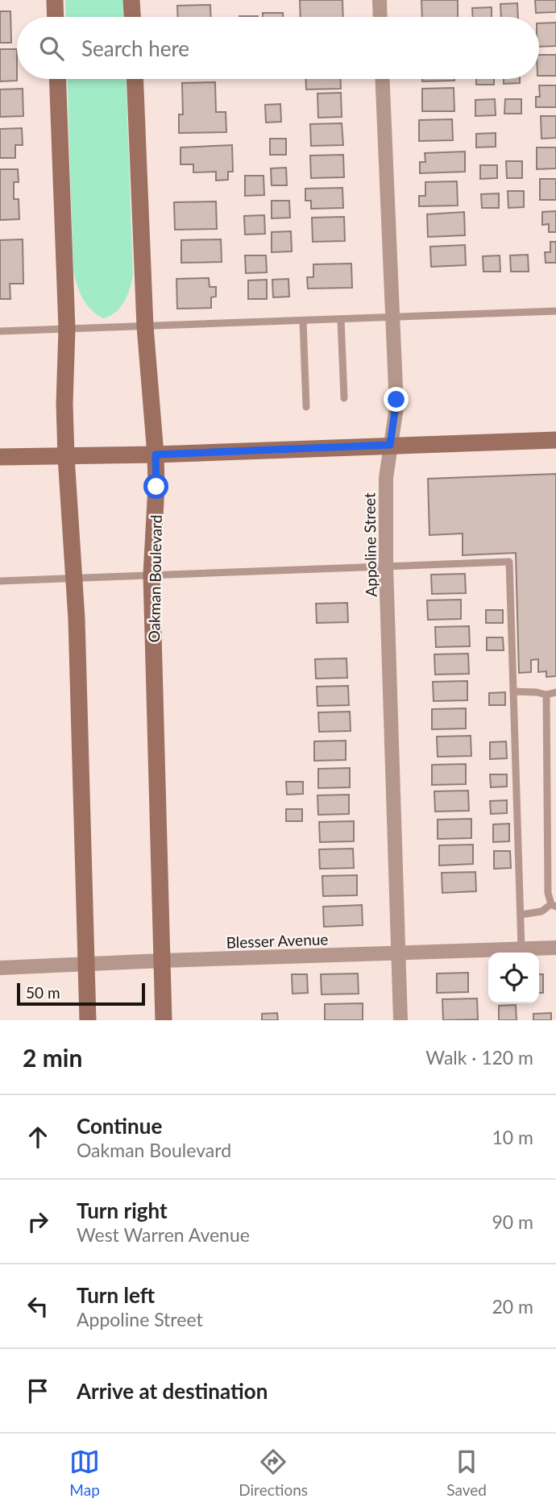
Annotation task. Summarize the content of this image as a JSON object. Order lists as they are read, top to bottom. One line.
{"streets":{"street":["Appoline Street","Oakman Boulevard","Blesser Avenue"]},"crossings":[["Appoline Street","Blesser Avenue"],["Oakman Boulevard","Blesser Avenue"]],"scale_bar":"50 m","page":{"search":"Search here","scale":"50 m","heading":["2 min","Walk · 120 m"],"list":[["Continue","Oakman Boulevard","10 m"],["Turn right","West Warren Avenue","90 m"],["Turn left","Appoline Street","20 m"],"Arrive at destination"],"nav":["Map","Directions","Saved"]}}
